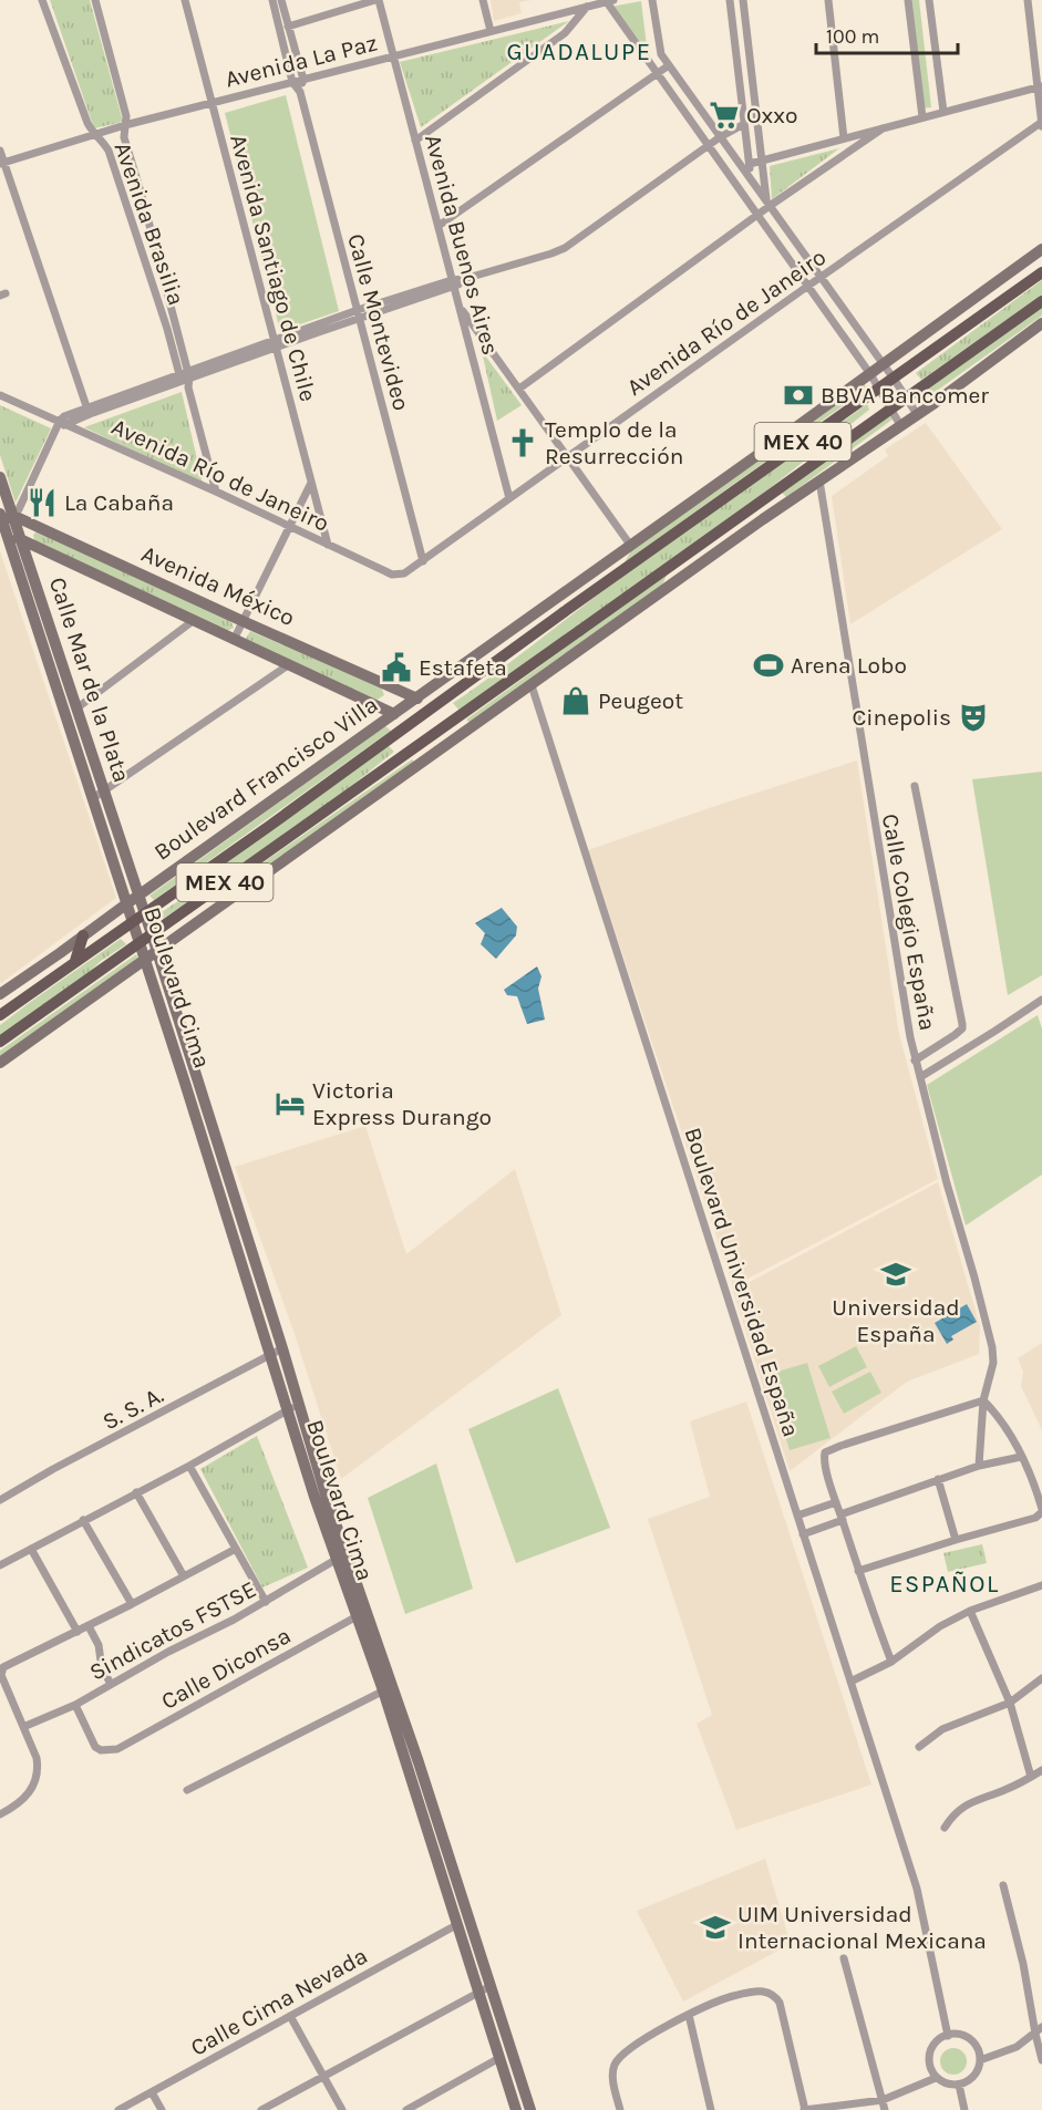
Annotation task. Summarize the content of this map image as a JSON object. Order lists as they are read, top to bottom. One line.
{"streets":{"main road":["MEX 40","Avenida México","Calle Mar de la Plata","Boulevard Francisco Villa","Boulevard Cima"],"street":["Avenida La Paz","Avenida Brasilia","Avenida Buenos Aires","Avenida Santiago de Chile","Calle Montevideo","Avenida Río de Janeiro","Calle Colegio España","Boulevard Universidad España","S. S. A.","Sindicatos FSTSE","Calle Diconsa","Calle Cima Nevada"]},"crossings":[["Avenida La Paz","Avenida Brasilia"],["Avenida La Paz","Avenida Buenos Aires"],["Avenida La Paz","Avenida Santiago de Chile"],["Avenida La Paz","Calle Montevideo"],["Avenida Brasilia","Avenida Río de Janeiro"],["Avenida Buenos Aires","Avenida Río de Janeiro"],["Avenida Santiago de Chile","Avenida Río de Janeiro"],["Calle Montevideo","Avenida Río de Janeiro"],["MEX 40","Boulevard Cima"],["Avenida México","Calle Mar de la Plata"],["Avenida México","Boulevard Francisco Villa"],["Calle Mar de la Plata","Boulevard Francisco Villa"],["Calle Mar de la Plata","Boulevard Cima"],["Boulevard Francisco Villa","Boulevard Cima"],["Boulevard Cima","S. S. A."],["Boulevard Cima","Sindicatos FSTSE"],["Boulevard Cima","Calle Diconsa"],["Boulevard Cima","Calle Cima Nevada"],["Sindicatos FSTSE","Calle Diconsa"]],"districts":["GUADALUPE","ESPAÑOL"],"places":{"supermarket":["Oxxo"],"bank":["BBVA Bancomer"],"church":["Templo de la Resurrección"],"restaurant":["La Cabaña"],"sports":["Arena Lobo"],"public building":["Estafeta"],"shop":["Peugeot"],"theatre":["Cinepolis"],"hotel":["Victoria Express Durango"],"school or university":["Universidad España","UIM Universidad Internacional Mexicana"]},"scale_bar":"100 m"}
